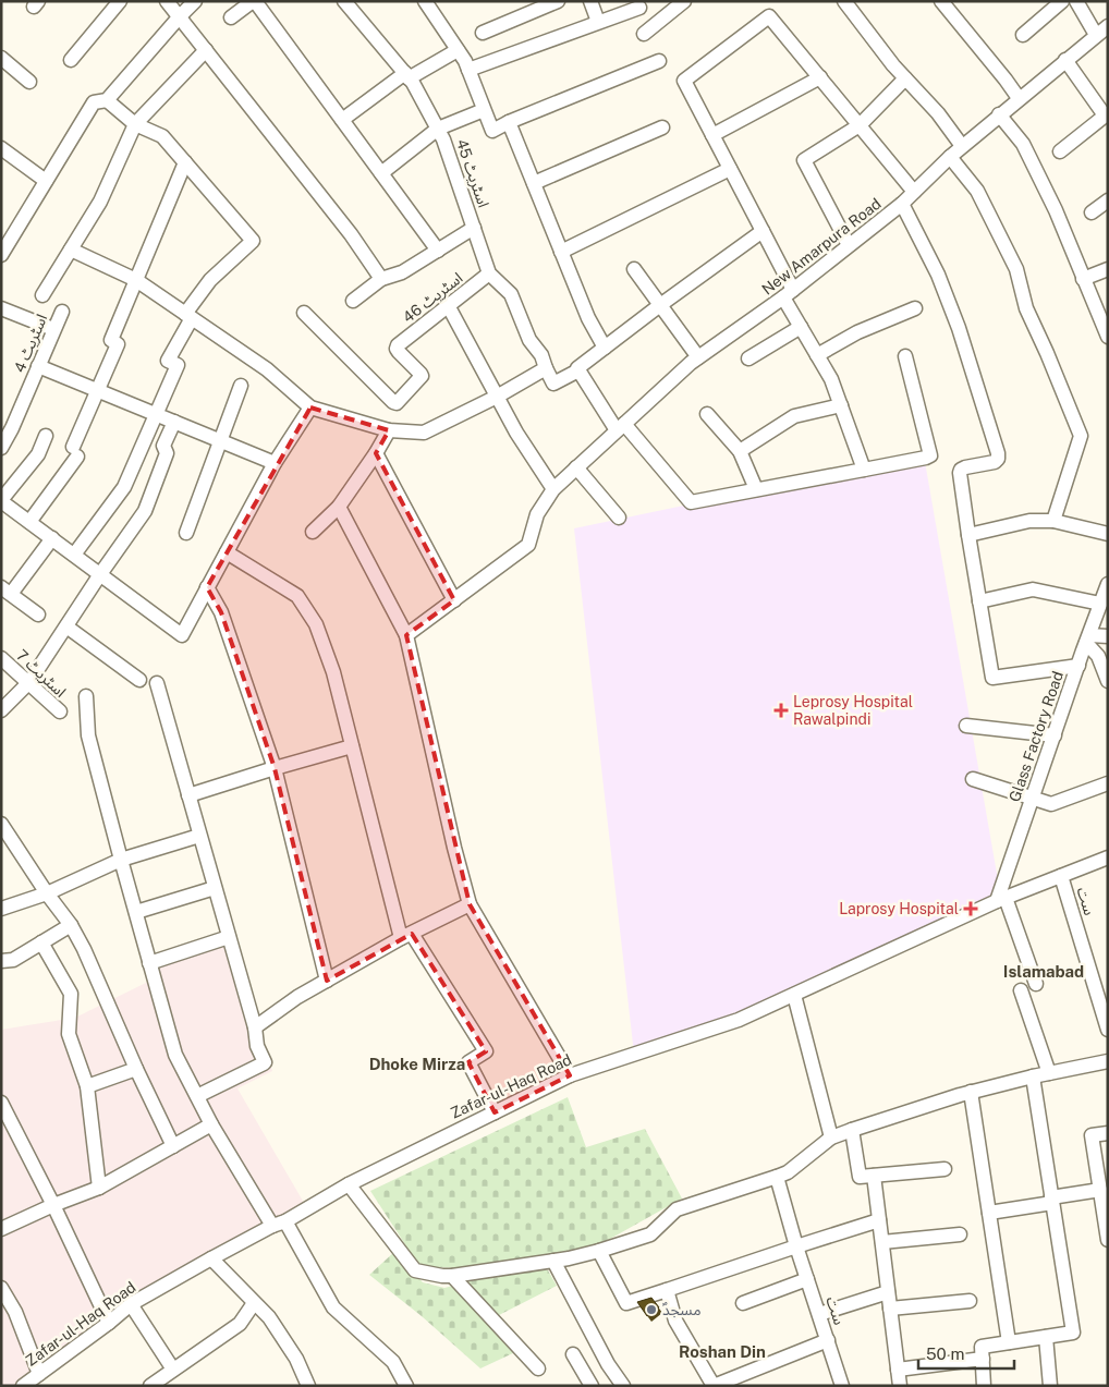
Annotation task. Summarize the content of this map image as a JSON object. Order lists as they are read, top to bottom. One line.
{"streets":{"street":["اسٹریٹ 45","New Amarpura Road","اسٹریٹ 46","اسٹریٹ 4","اسٹریٹ 7","Glass Factory Road","ست","Zafar-ul-Haq Road"]},"crossings":[["اسٹریٹ 45","اسٹریٹ 46"],["Glass Factory Road","Zafar-ul-Haq Road"],["ست","Zafar-ul-Haq Road"]],"districts":["Islamabad","Dhoke Mirza","Roshan Din"],"places":{"health":["Leprosy Hospital Rawalpindi","Laprosy Hospital"],"other":["ؐمسجد"]},"scale_bar":"50 m"}
